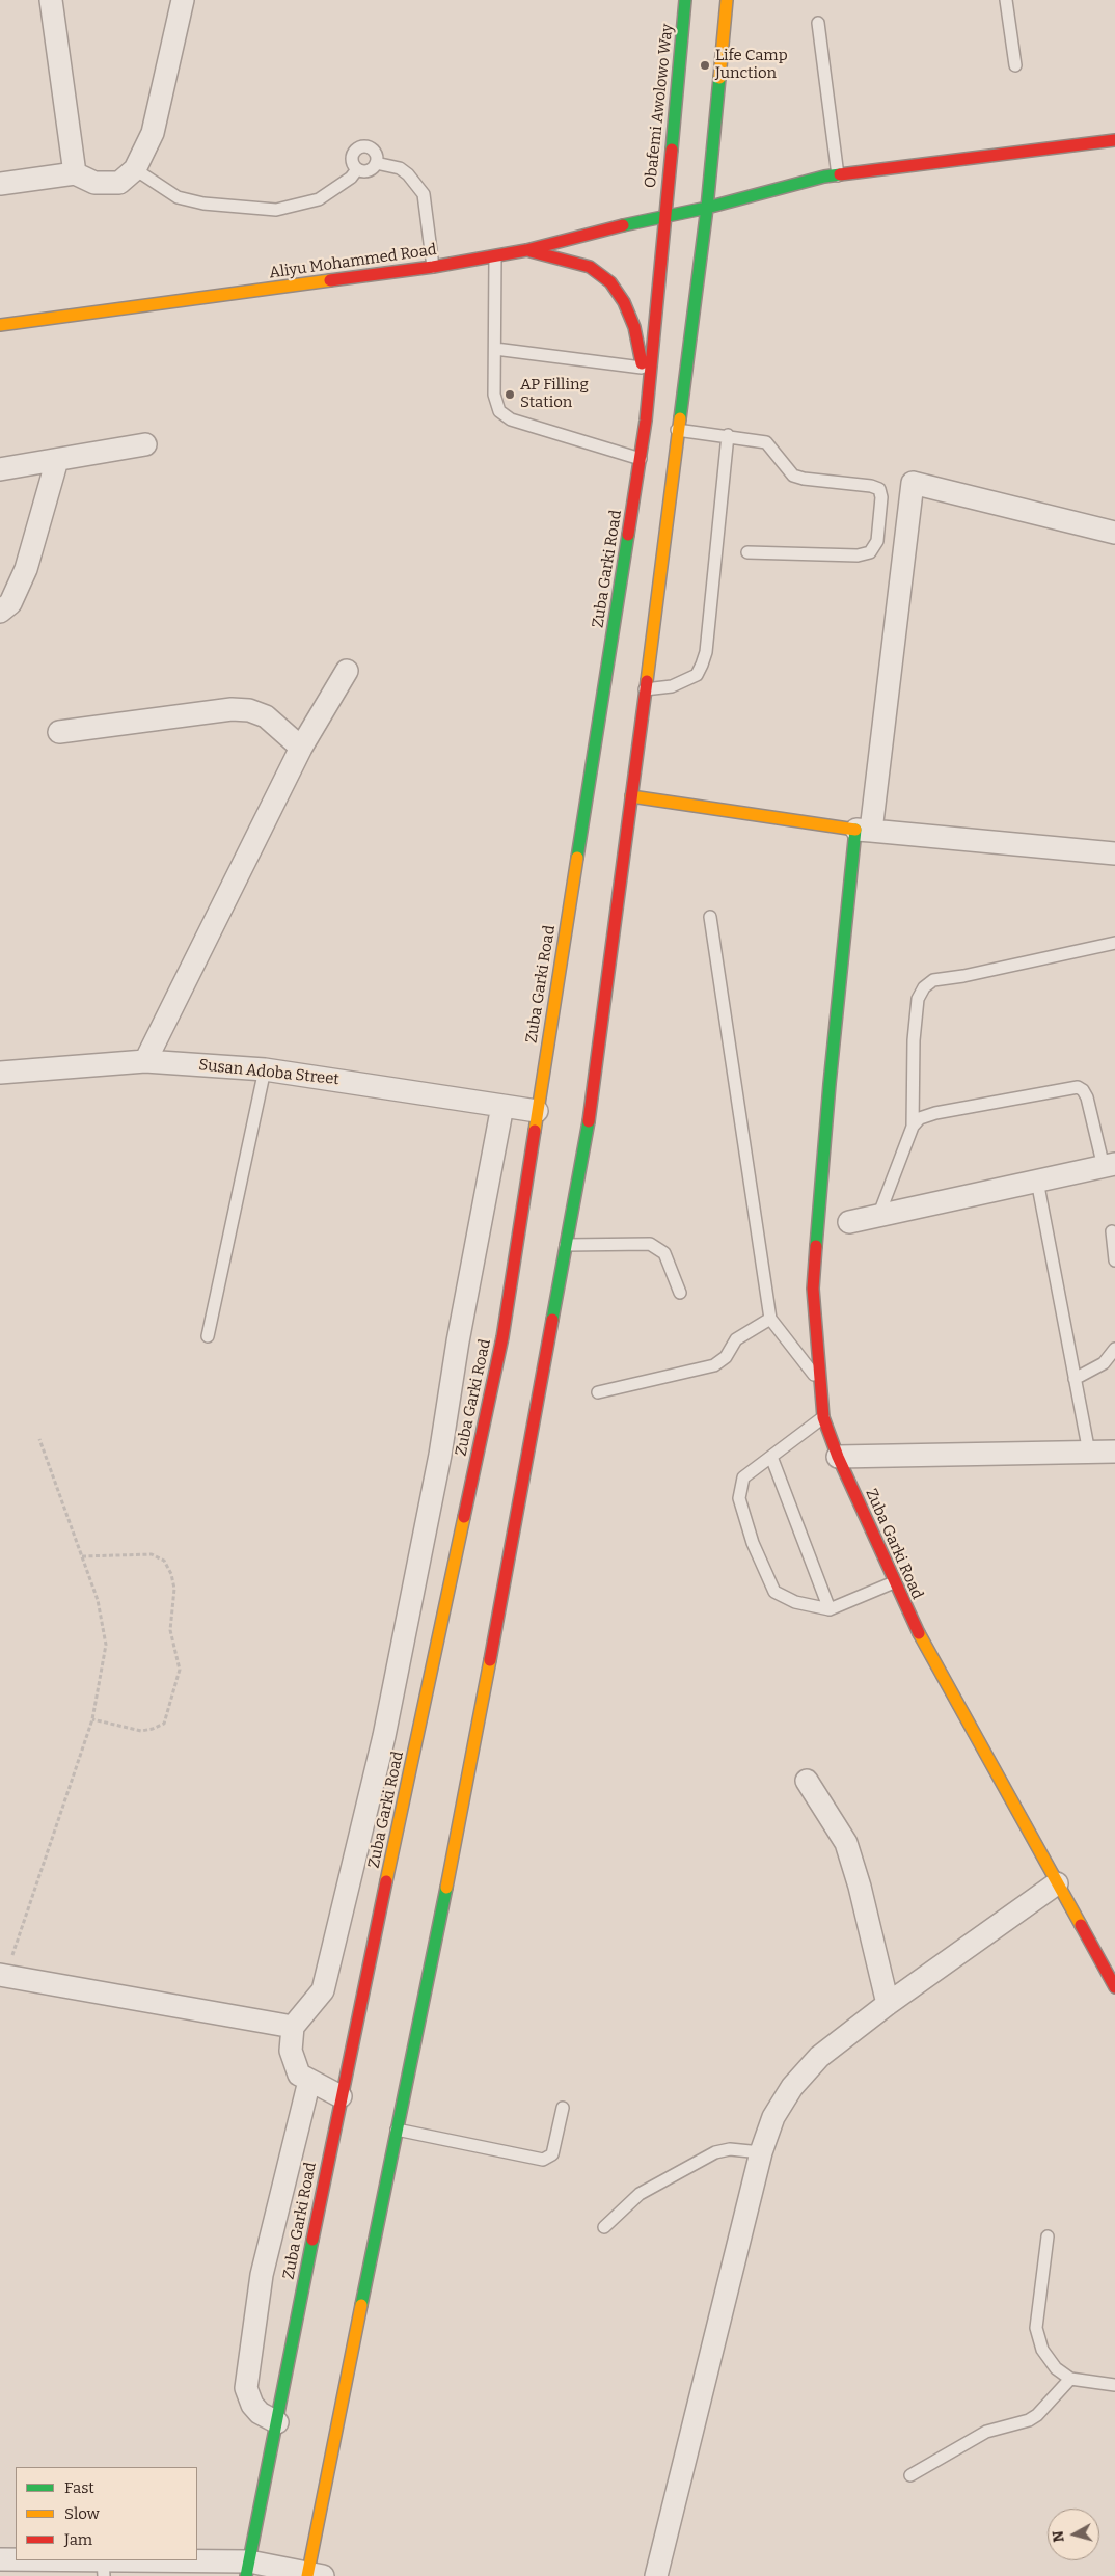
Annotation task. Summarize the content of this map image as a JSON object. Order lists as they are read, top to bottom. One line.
{"streets":{"main road":["Obafemi Awolowo Way","Aliyu Mohammed Road","Zuba Garki Road"],"street":["Susan Adoba Street"]},"crossings":[["Obafemi Awolowo Way","Aliyu Mohammed Road"],["Obafemi Awolowo Way","Zuba Garki Road"],["Aliyu Mohammed Road","Zuba Garki Road"],["Zuba Garki Road","Susan Adoba Street"]],"places":["Life Camp Junction","AP Filling Station"],"legend":["Fast","Slow","Jam"],"north":"left"}
